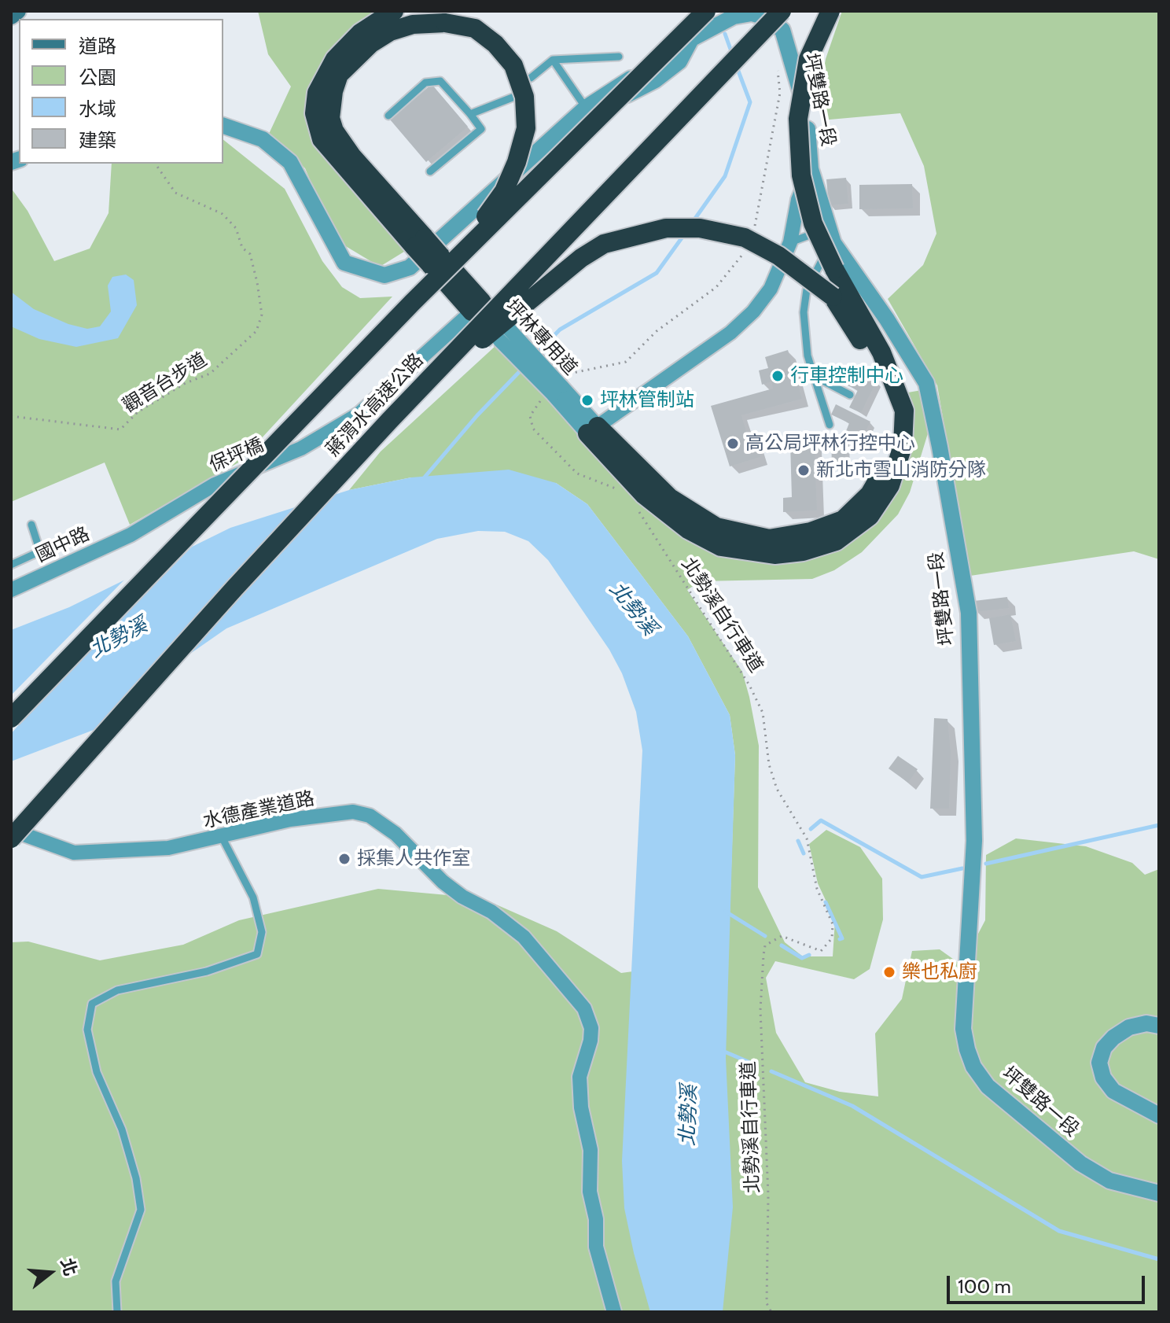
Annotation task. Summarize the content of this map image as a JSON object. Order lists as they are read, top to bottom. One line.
{"streets":{"highway":["蔣渭水高速公路"],"street":["坪雙路一段","坪林專用道","保坪橋","國中路","水德產業道路"],"path":["觀音台步道","北勢溪自行車道"]},"crossings":[["坪雙路一段","蔣渭水高速公路"],["坪林專用道","保坪橋"],["保坪橋","國中路"]],"water":["北勢溪"],"places":["行車控制中心","坪林管制站","高公局坪林行控中心","新北市雪山消防分隊","採集人共作室","樂也私廚"],"legend":["道路","公園","水域","建築"],"scale_bar":"100 m","north":"right"}
